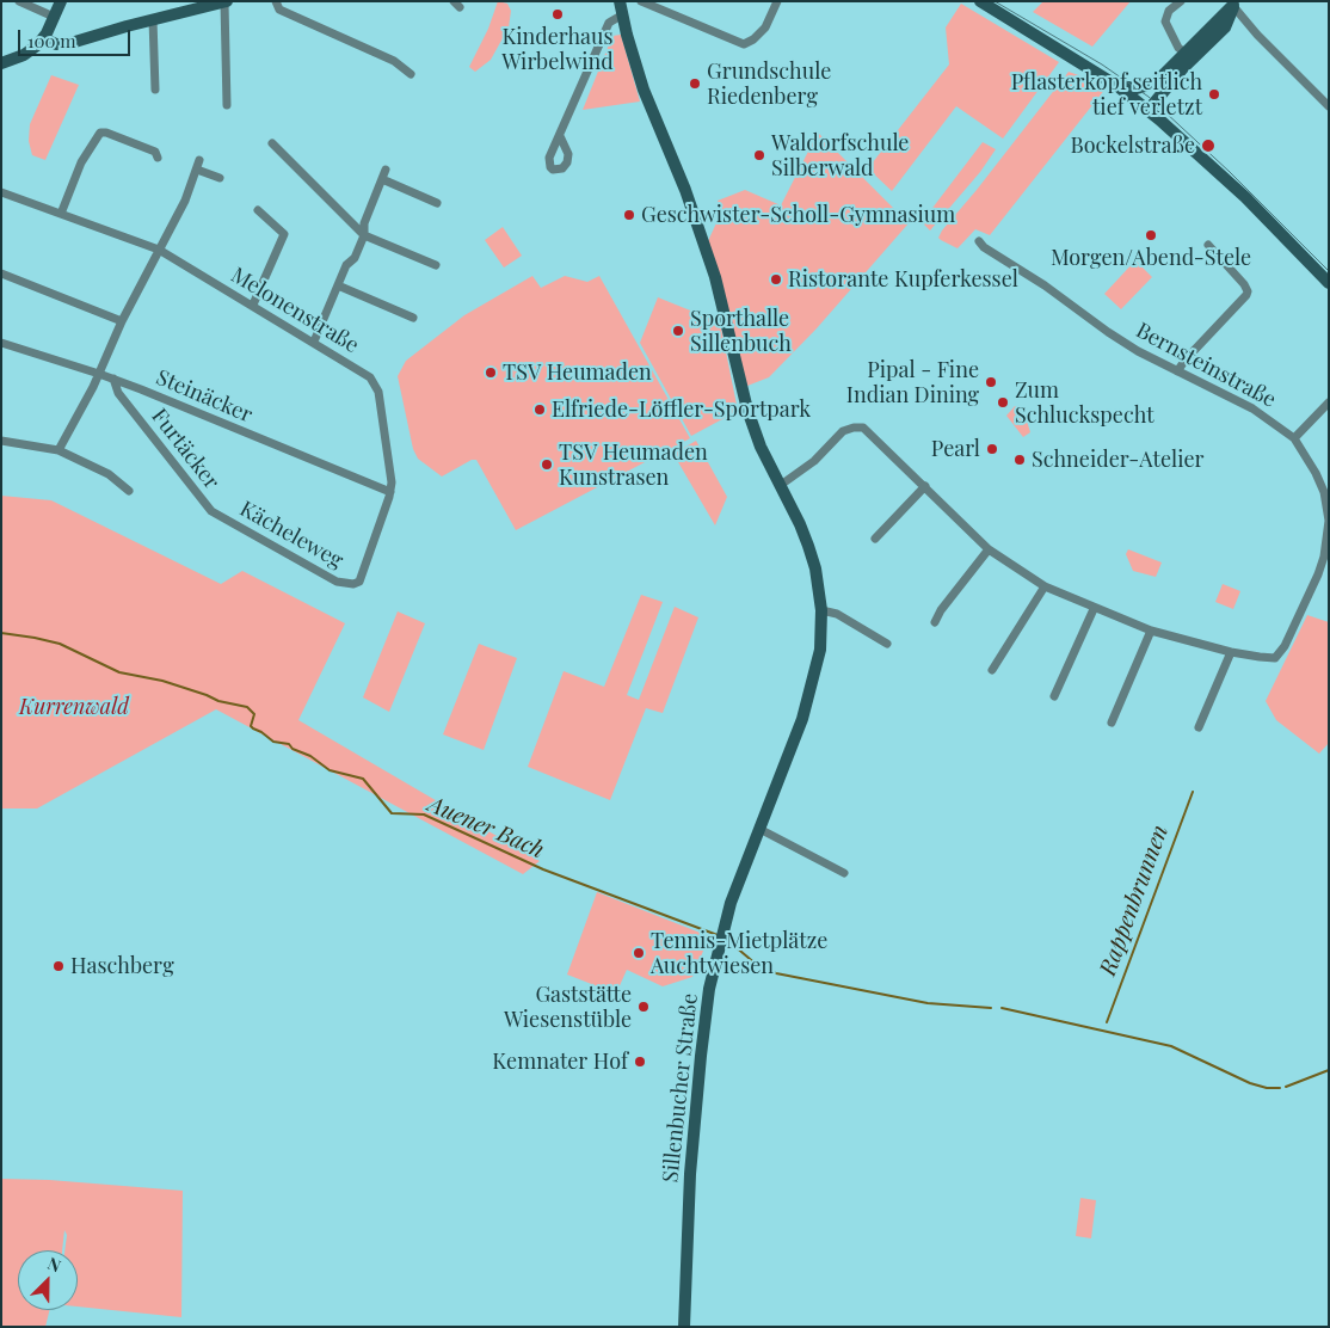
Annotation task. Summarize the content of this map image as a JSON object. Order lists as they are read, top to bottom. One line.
{"streets":{"street":["Melonenstraße","Bernsteinstraße","Steinäcker","Furtäcker","Kächeleweg","Sillenbucher Straße"]},"crossings":[["Melonenstraße","Steinäcker"],["Melonenstraße","Kächeleweg"],["Bernsteinstraße","Sillenbucher Straße"],["Steinäcker","Furtäcker"],["Furtäcker","Kächeleweg"]],"water":["Auener Bach","Rappenbrunnen"],"parks":["Kurrenwald"],"places":["Kinderhaus Wirbelwind","Grundschule Riedenberg","Pflasterkopf seitlich tief verletzt","Bockelstraße","Waldorfschule Silberwald","Geschwister-Scholl-Gymnasium","Morgen/Abend-Stele","Ristorante Kupferkessel","Sporthalle Sillenbuch","TSV Heumaden","Pipal - Fine Indian Dining","Zum Schluckspecht","Elfriede-Löffler-Sportpark","Pearl","Schneider-Atelier","TSV Heumaden Kunstrasen","Tennis-Mietplätze Auchtwiesen","Haschberg","Gaststätte Wiesenstüble","Kemnater Hof"],"scale_bar":"100 m","north":"top right"}
